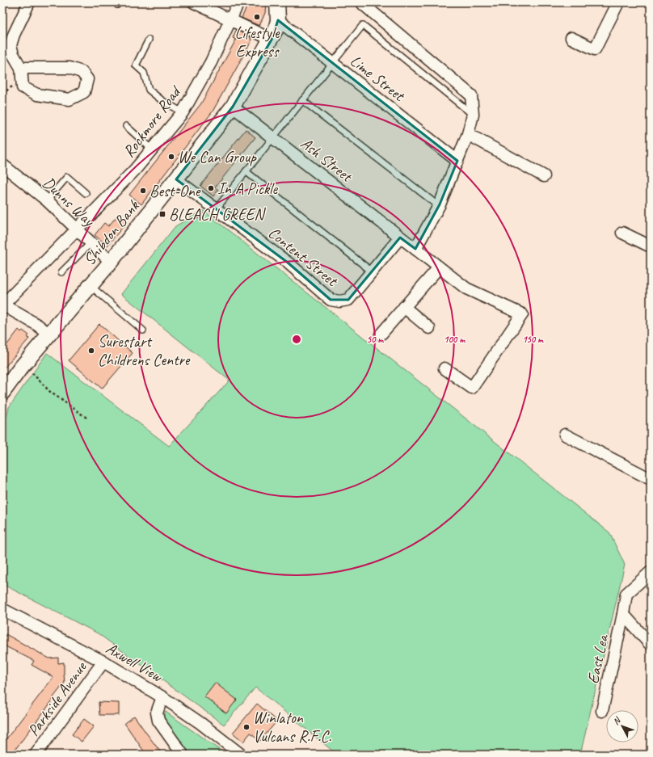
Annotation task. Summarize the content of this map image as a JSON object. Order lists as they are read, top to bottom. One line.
{"streets":{"street":["Lime Street","Rockmore Road","Ash Street","Dunns Way","Shibdon Bank","Content Street","East Lea","Axwell View","Parkside Avenue"]},"crossings":[["Lime Street","Shibdon Bank"],["Rockmore Road","Dunns Way"],["Ash Street","Shibdon Bank"],["Ash Street","Content Street"],["Dunns Way","Shibdon Bank"],["Shibdon Bank","Content Street"],["Axwell View","Parkside Avenue"]],"places":{"other":["Lifestyle Express","We Can Group","In A Pickle","Best-One","Surestart Childrens Centre","Winlaton Vulcans R.F.C."],"transit":["BLEACH GREEN"]},"north":"top left","rings":["50 m","100 m","150 m"]}
